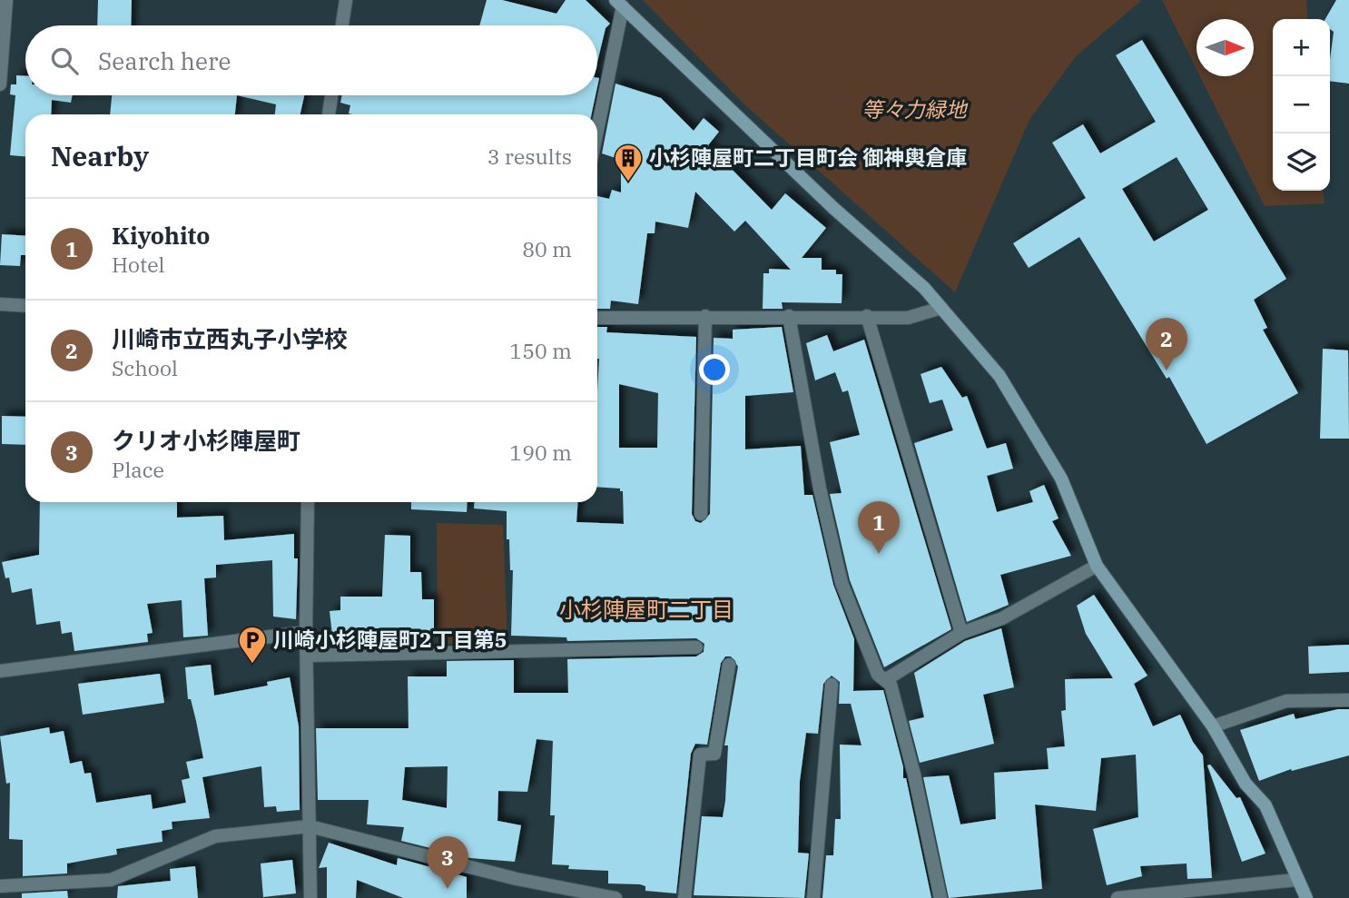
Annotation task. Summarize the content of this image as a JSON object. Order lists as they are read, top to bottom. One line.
{"districts":["小杉陣屋町二丁目"],"parks":["等々力緑地"],"places":{"building":["小杉陣屋町二丁目町会 御神輿倉庫"],"parking":["川崎小杉陣屋町2丁目第5"]},"north":"right","page":{"map_buttons":["+","−"],"search":"Search here","heading":["Nearby","3 results"],"list":[{"mark":"1","name":"Kiyohito","note":"Hotel","value":"80 m"},{"mark":"2","name":"川崎市立西丸子小学校","note":"School","value":"150 m"},{"mark":"3","name":"クリオ小杉陣屋町","note":"Place","value":"190 m"}],"pins":["2","1","3"]}}
